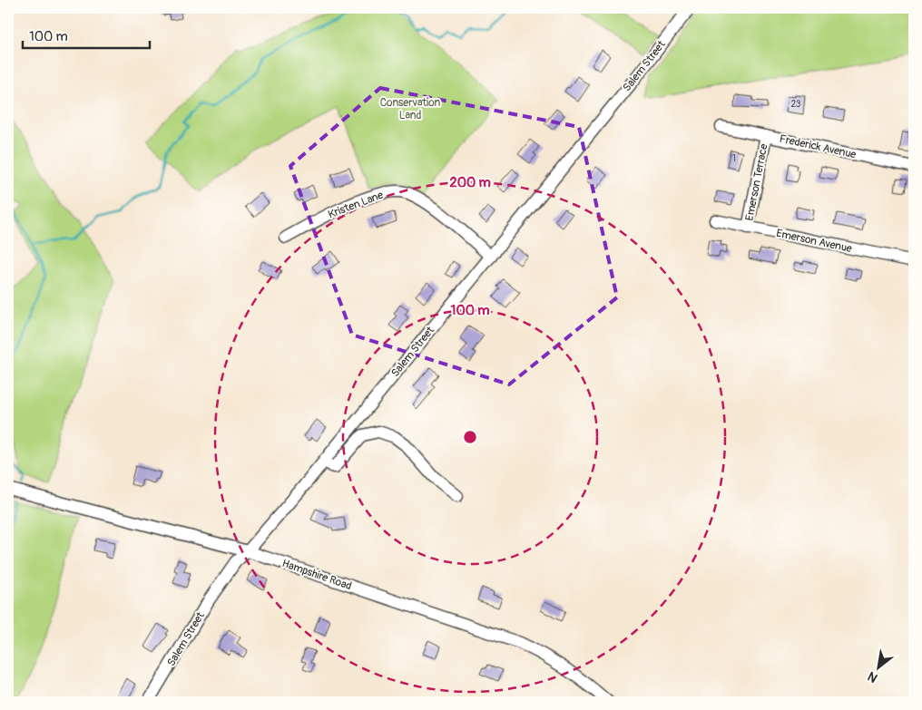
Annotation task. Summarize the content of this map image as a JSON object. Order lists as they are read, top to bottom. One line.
{"streets":{"street":["Salem Street","Frederick Avenue","Emerson Terrace","Kristen Lane","Emerson Avenue","Hampshire Road"]},"crossings":[["Salem Street","Kristen Lane"],["Salem Street","Hampshire Road"],["Frederick Avenue","Emerson Terrace"],["Emerson Terrace","Emerson Avenue"]],"parks":["Conservation Land"],"house_numbers":["23","1"],"scale_bar":"100 m","north":"bottom left","rings":["200 m","100 m"]}
